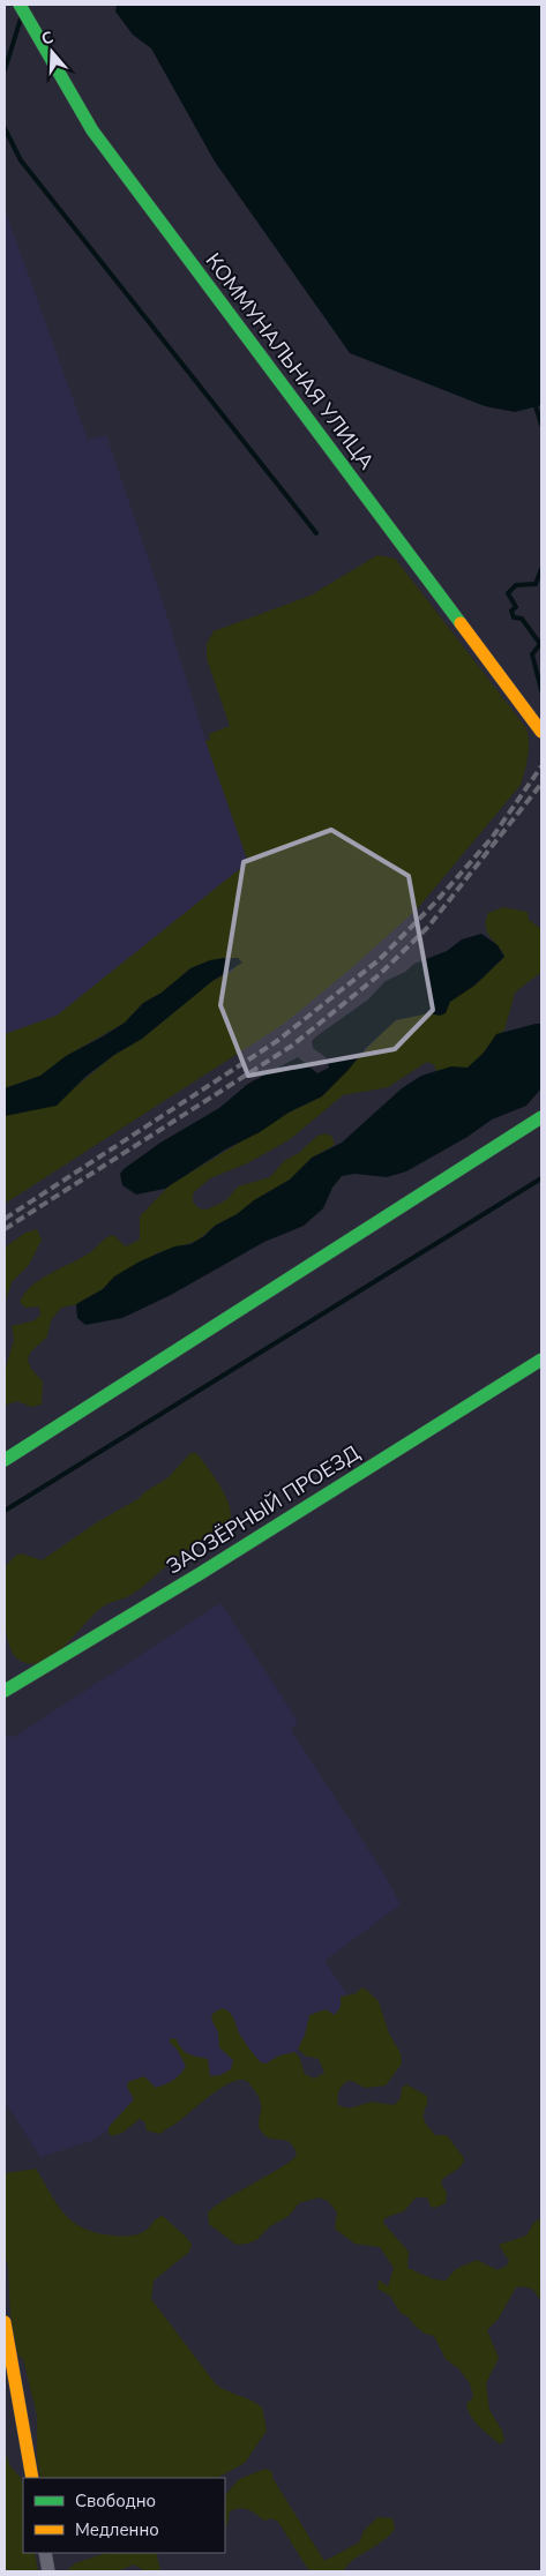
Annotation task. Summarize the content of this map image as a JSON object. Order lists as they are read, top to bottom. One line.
{"streets":{"main road":["КОММУНАЛЬНАЯ УЛИЦА","ЗАОЗЁРНЫЙ ПРОЕЗД"]},"legend":["Свободно","Медленно"],"north":"top"}
